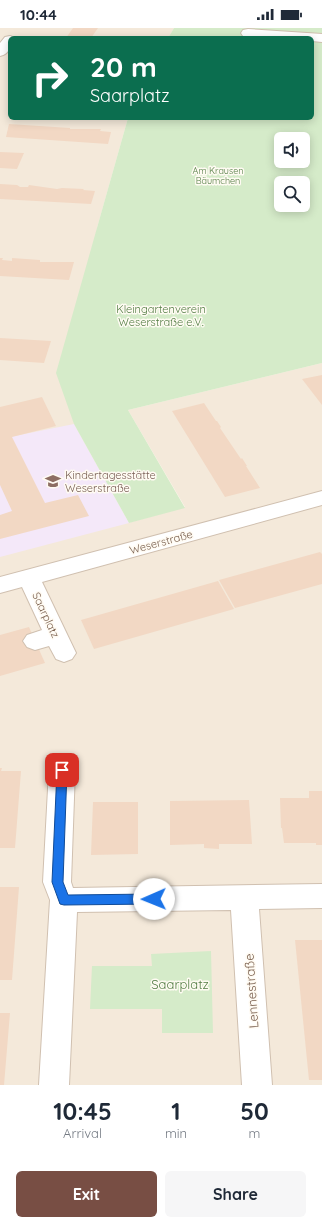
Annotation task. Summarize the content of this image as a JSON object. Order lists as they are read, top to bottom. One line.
{"streets":{"street":["Weserstraße","Saarplatz","Lennestraße"]},"crossings":[["Weserstraße","Saarplatz"]],"parks":["Am Krausen Bäumchen","Kleingartenverein Weserstraße e.V.","Saarplatz"],"places":{"school or university":["Kindertagesstätte Weserstraße"]},"page":{"status":"10:44","turn":["20 m","Saarplatz"],"eta":["10:45","Arrival","1","min","50","m"],"buttons":["Exit","Share"]}}
